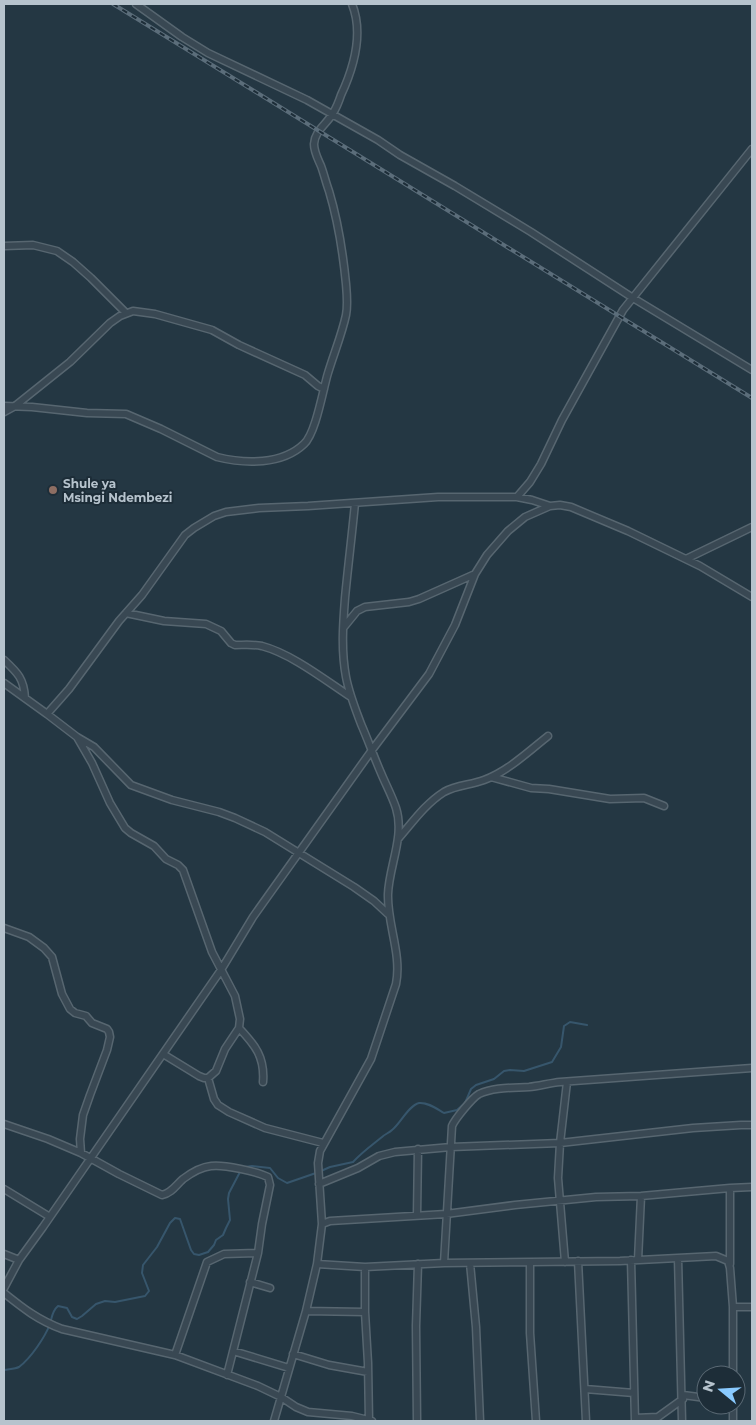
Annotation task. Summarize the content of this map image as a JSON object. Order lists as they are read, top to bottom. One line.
{"places":["Shule ya Msingi Ndembezi"],"north":"left"}
